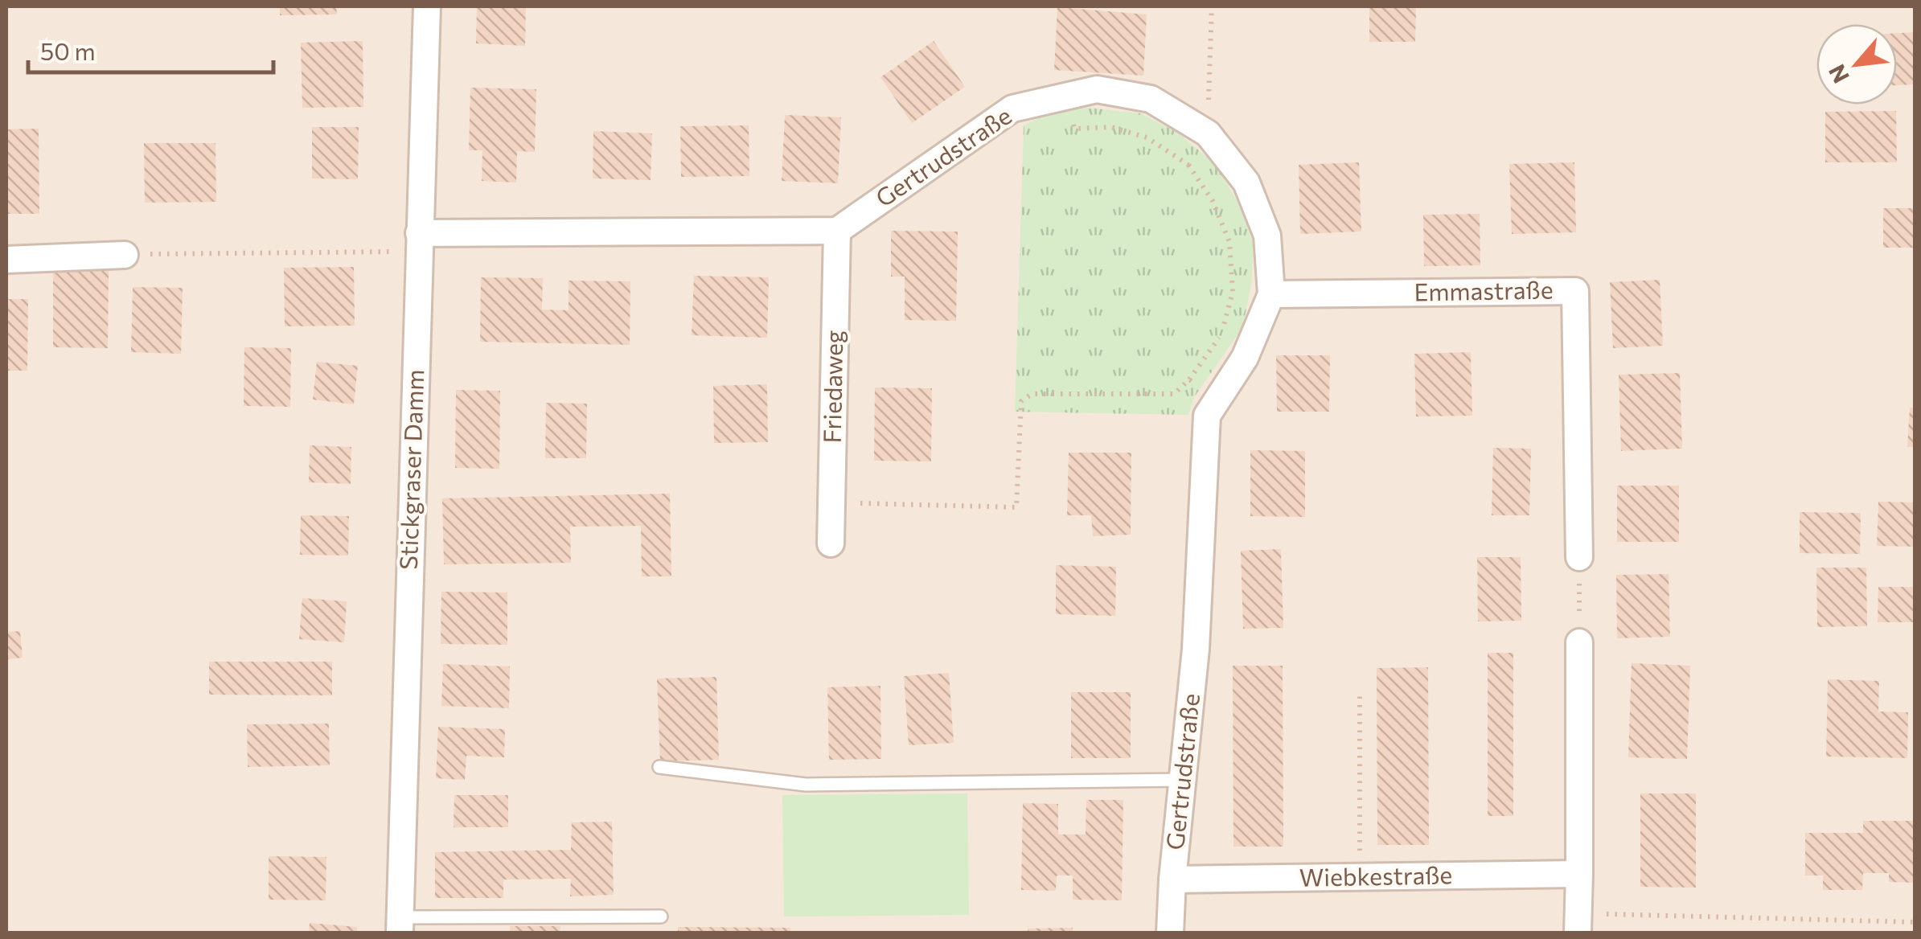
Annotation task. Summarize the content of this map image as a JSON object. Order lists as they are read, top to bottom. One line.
{"streets":{"street":["Gertrudstraße","Emmastraße","Friedaweg","Stickgraser Damm","Wiebkestraße"]},"crossings":[["Gertrudstraße","Emmastraße"],["Gertrudstraße","Friedaweg"],["Gertrudstraße","Wiebkestraße"]],"scale_bar":"50 m","north":"bottom left"}
